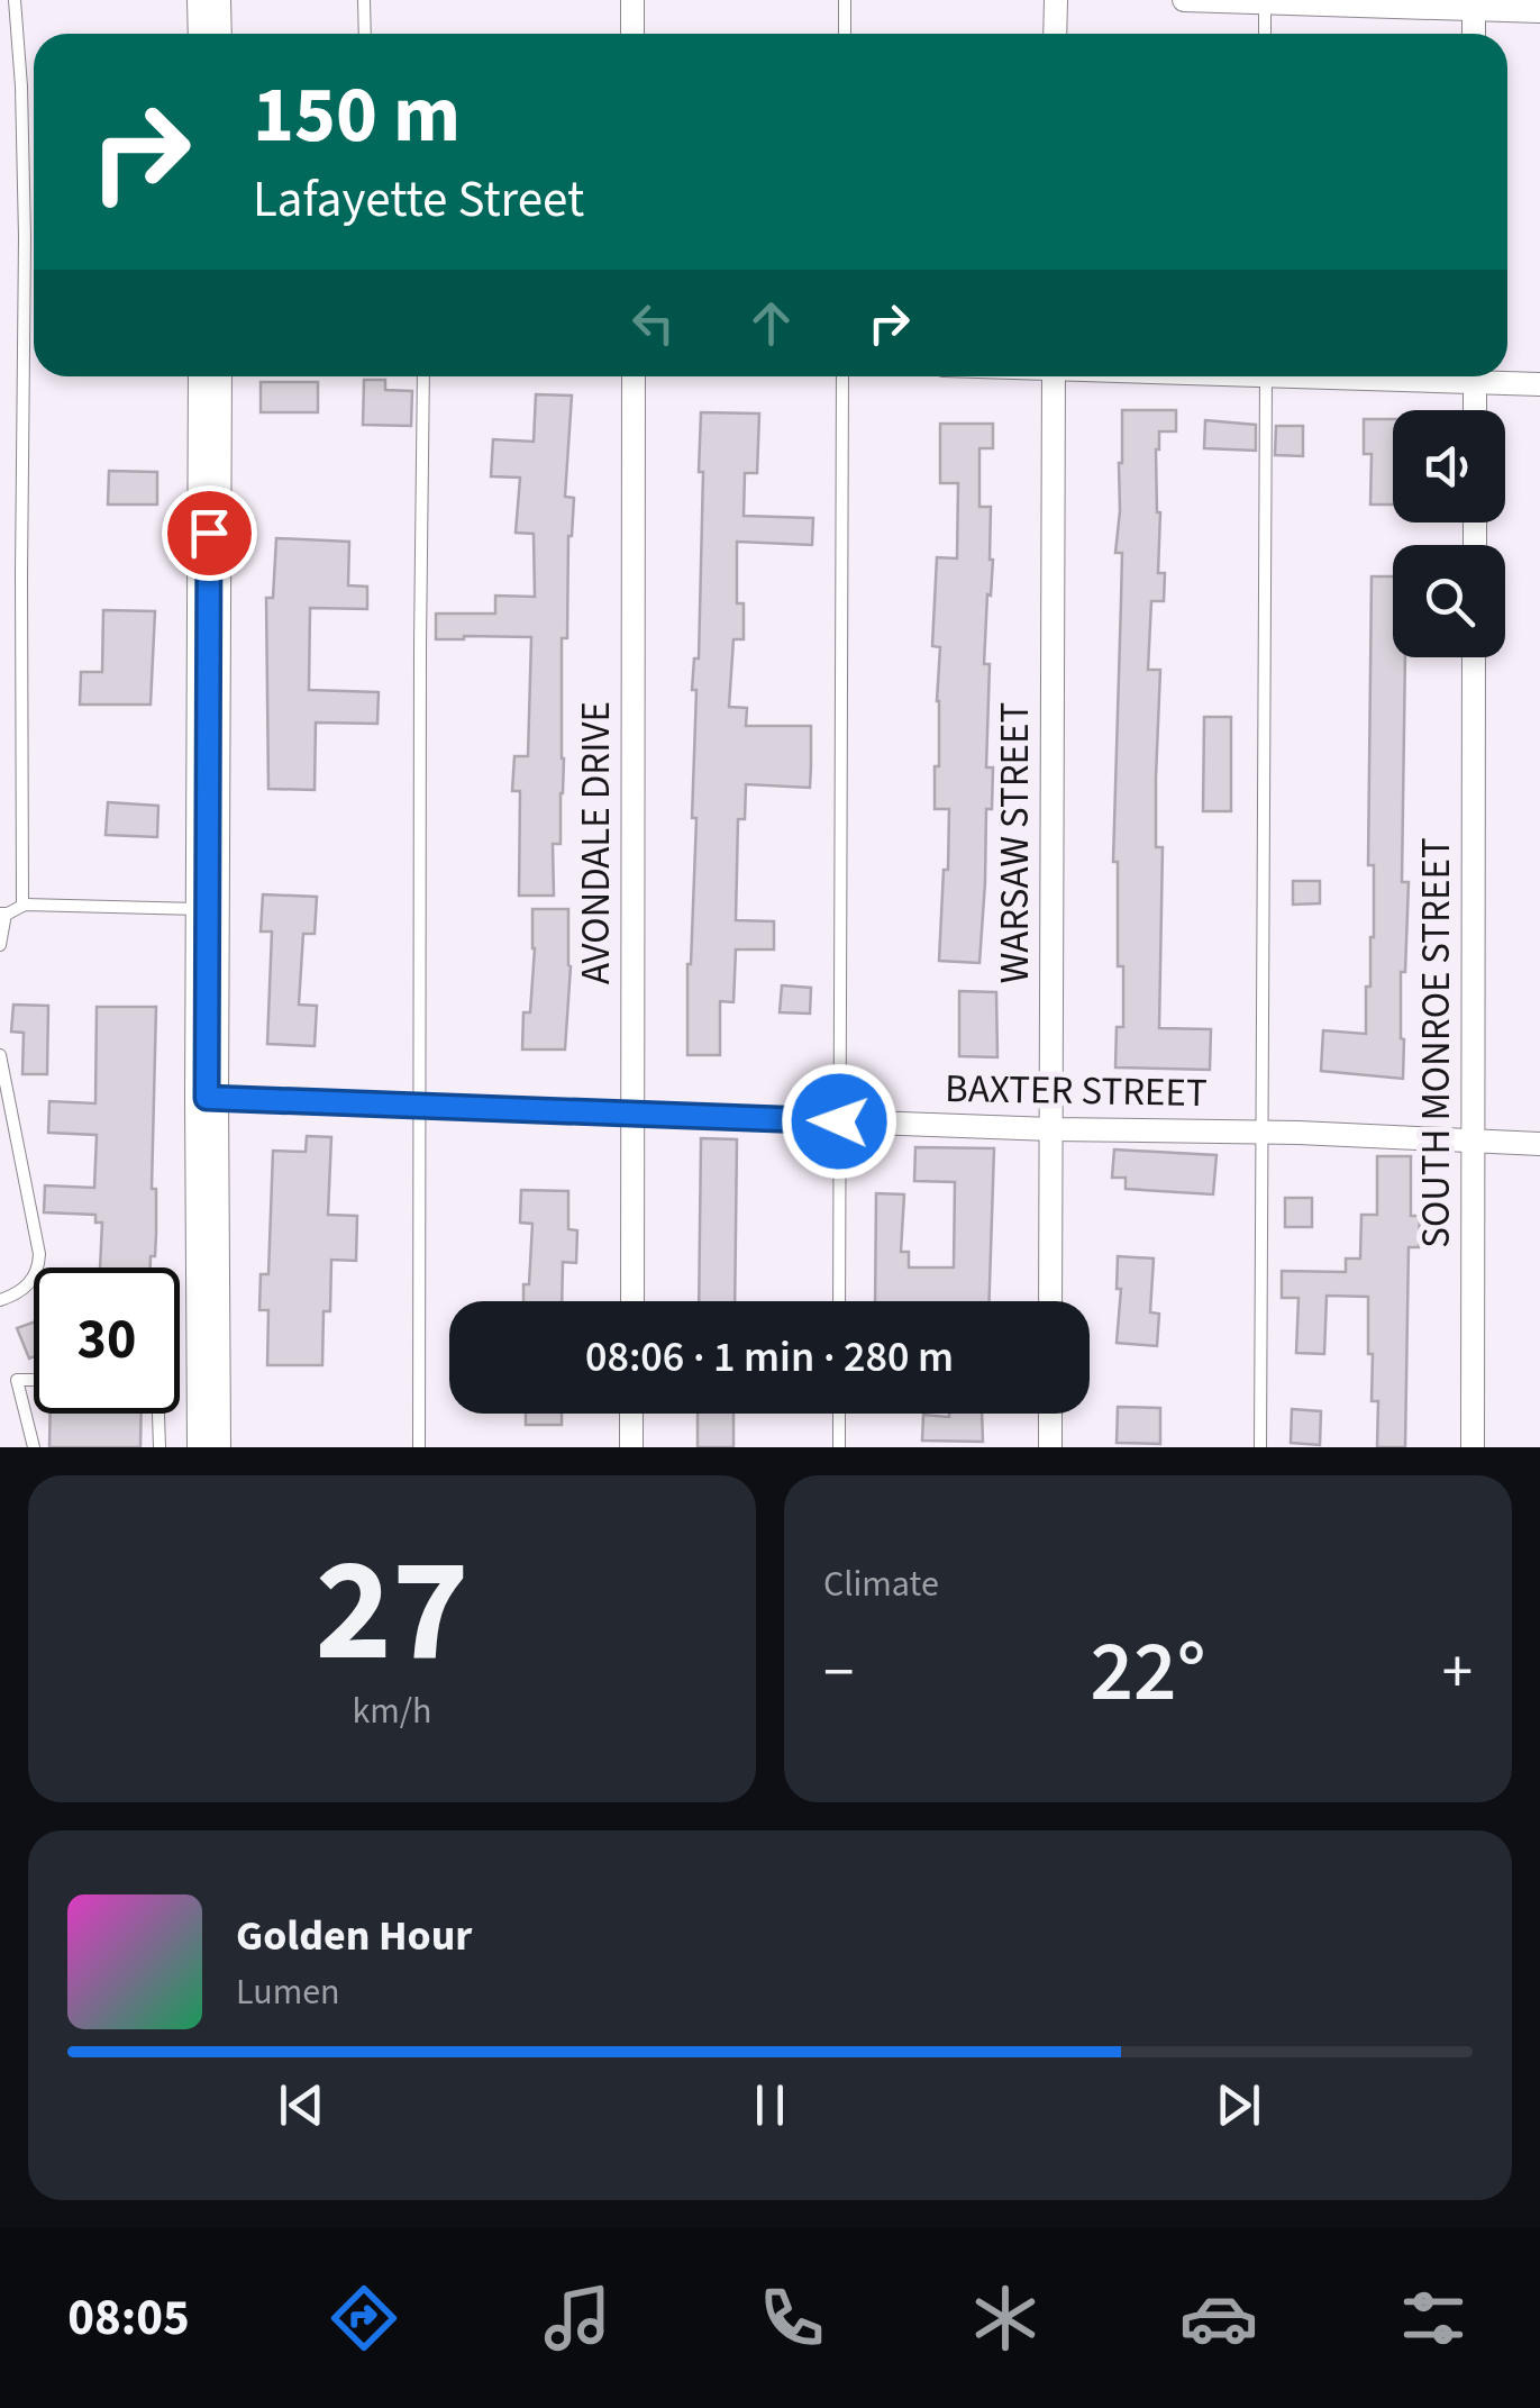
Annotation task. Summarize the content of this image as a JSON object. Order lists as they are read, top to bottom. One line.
{"streets":{"street":["AVONDALE DRIVE","WARSAW STREET","SOUTH MONROE STREET","BAXTER STREET"]},"crossings":[["AVONDALE DRIVE","BAXTER STREET"],["WARSAW STREET","BAXTER STREET"],["SOUTH MONROE STREET","BAXTER STREET"]],"page":{"turn":["150 m","Lafayette Street"],"limit":"30","trip":"08:06 · 1 min · 280 m","tile":[["27","km/h"],"Climate"],"heat":["−","22°","+"],"song":["Golden Hour","Lumen"],"tabs":"08:05"}}
